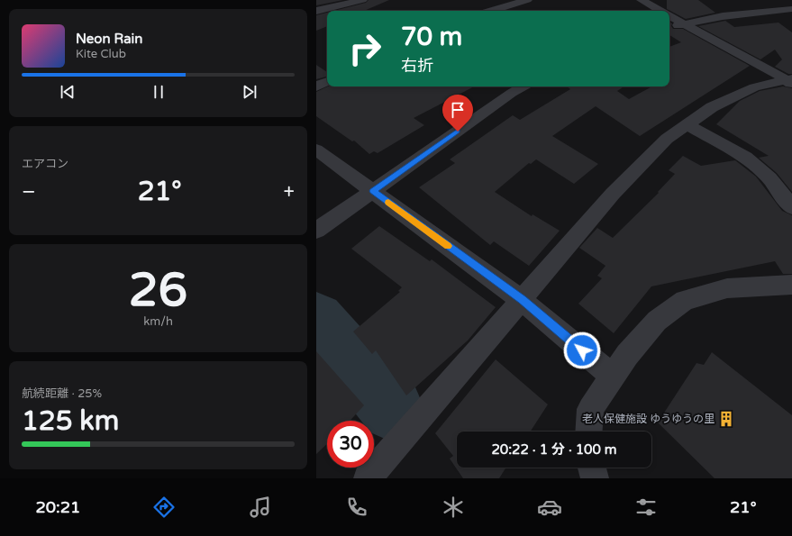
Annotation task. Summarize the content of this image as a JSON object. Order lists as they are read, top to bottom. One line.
{"places":{"building":["老人保健施設 ゆうゆうの里"]},"page":{"turn":["70 m","右折"],"song":["Neon Rain","Kite Club"],"tile":["エアコン",["26","km/h"],["航続距離 · 25%","125 km"]],"heat":["−","21°","+"],"limit":"30","trip":"20:22 · 1 分 · 100 m","tabs":["20:21","21°"]}}
